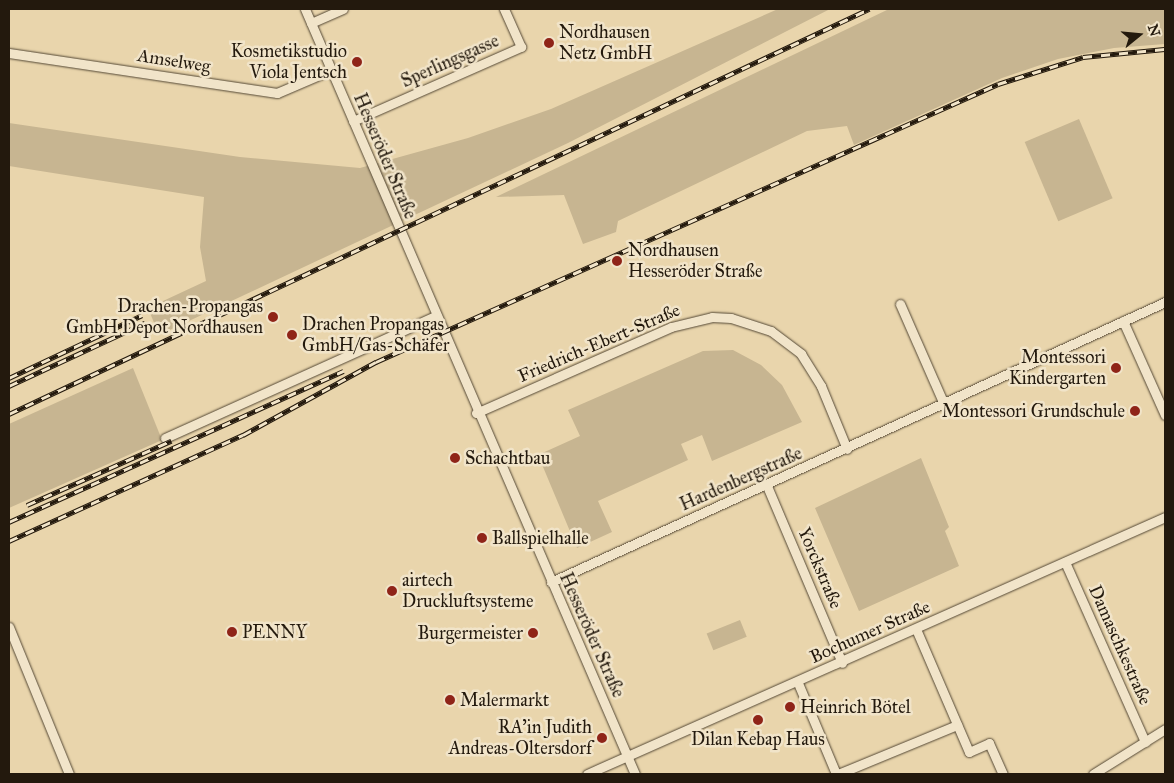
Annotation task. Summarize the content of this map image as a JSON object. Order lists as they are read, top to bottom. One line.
{"streets":{"street":["Amselweg","Sperlingsgasse","Hesseröder Straße","Friedrich-Ebert-Straße","Hardenbergstraße","Yorckstraße","Bochumer Straße","Damaschkestraße"]},"crossings":[["Amselweg","Hesseröder Straße"],["Sperlingsgasse","Hesseröder Straße"],["Hesseröder Straße","Friedrich-Ebert-Straße"],["Hesseröder Straße","Hardenbergstraße"],["Hesseröder Straße","Bochumer Straße"],["Friedrich-Ebert-Straße","Hardenbergstraße"],["Hardenbergstraße","Yorckstraße"],["Yorckstraße","Bochumer Straße"],["Bochumer Straße","Damaschkestraße"]],"places":["Nordhausen Netz GmbH","Kosmetikstudio Viola Jentsch","Nordhausen Hesseröder Straße","Drachen-Propangas GmbH Depot Nordhausen","Drachen Propangas GmbH/Gas-Schäfer","Montessori Kindergarten","Montessori Grundschule","Schachtbau","Ballspielhalle","airtech Druckluftsysteme","PENNY","Burgermeister","Malermarkt","Heinrich Bötel","Dilan Kebap Haus","RA'in Judith Andreas-Oltersdorf"],"north":"right"}
